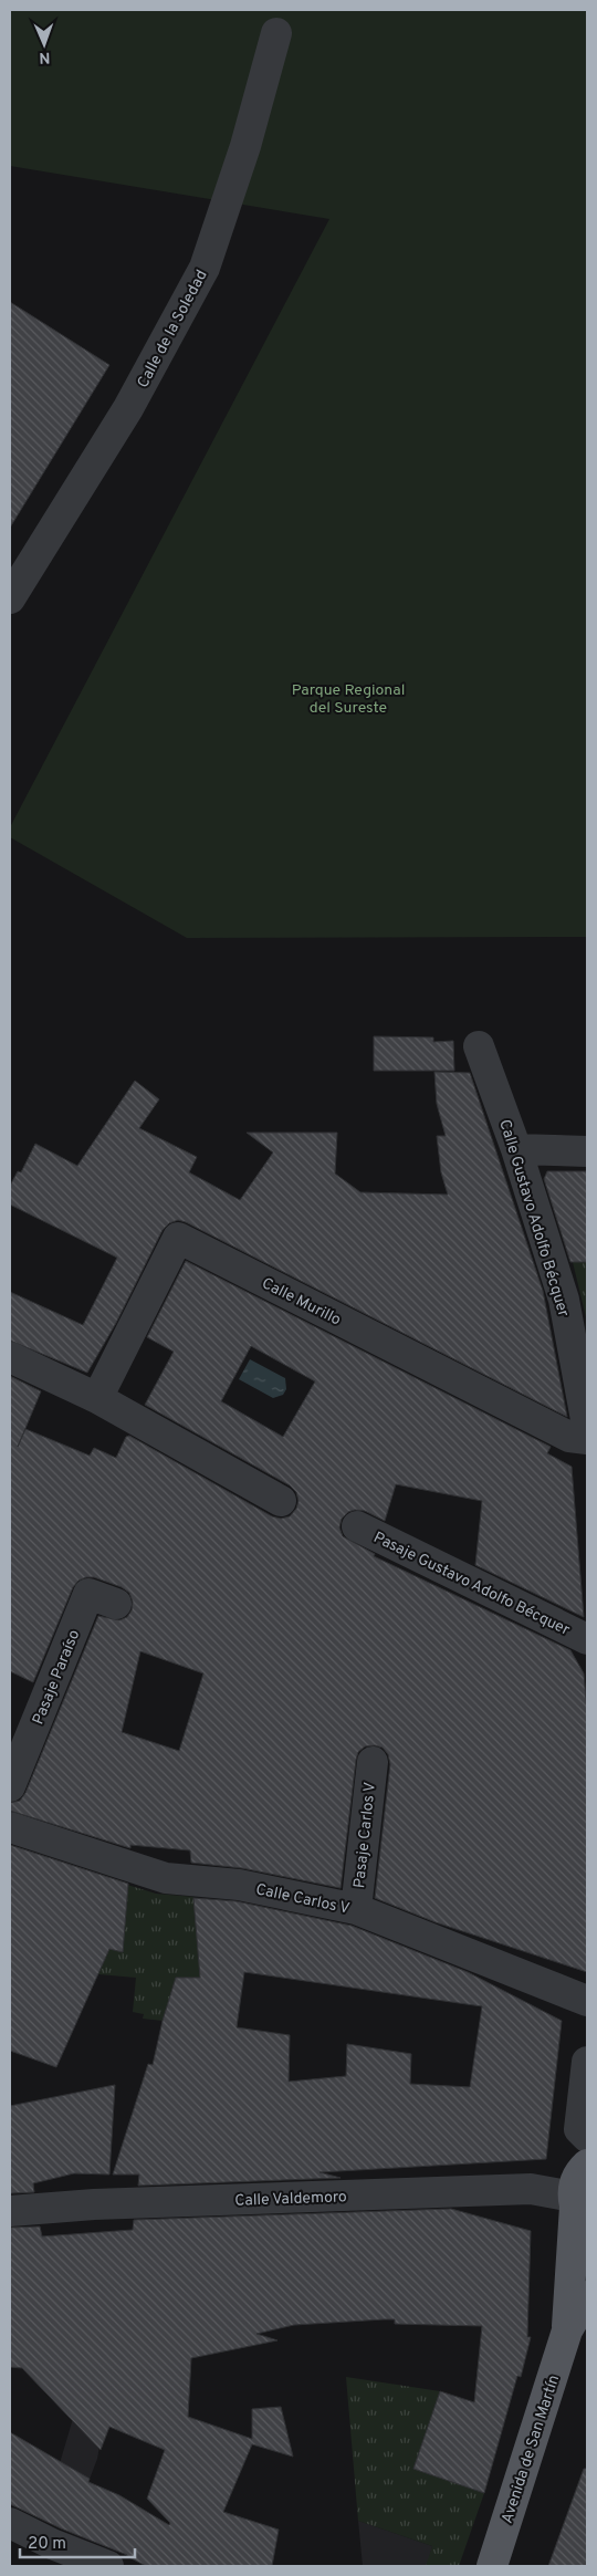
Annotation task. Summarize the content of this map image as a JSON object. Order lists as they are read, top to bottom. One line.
{"streets":{"main road":["Avenida de San Martín"],"street":["Calle de la Soledad","Calle Gustavo Adolfo Bécquer","Calle Murillo","Pasaje Gustavo Adolfo Bécquer","Pasaje Paraíso","Pasaje Carlos V","Calle Carlos V","Calle Valdemoro"]},"crossings":[["Pasaje Carlos V","Calle Carlos V"]],"parks":["Parque Regional del Sureste"],"scale_bar":"20 m","north":"bottom"}
